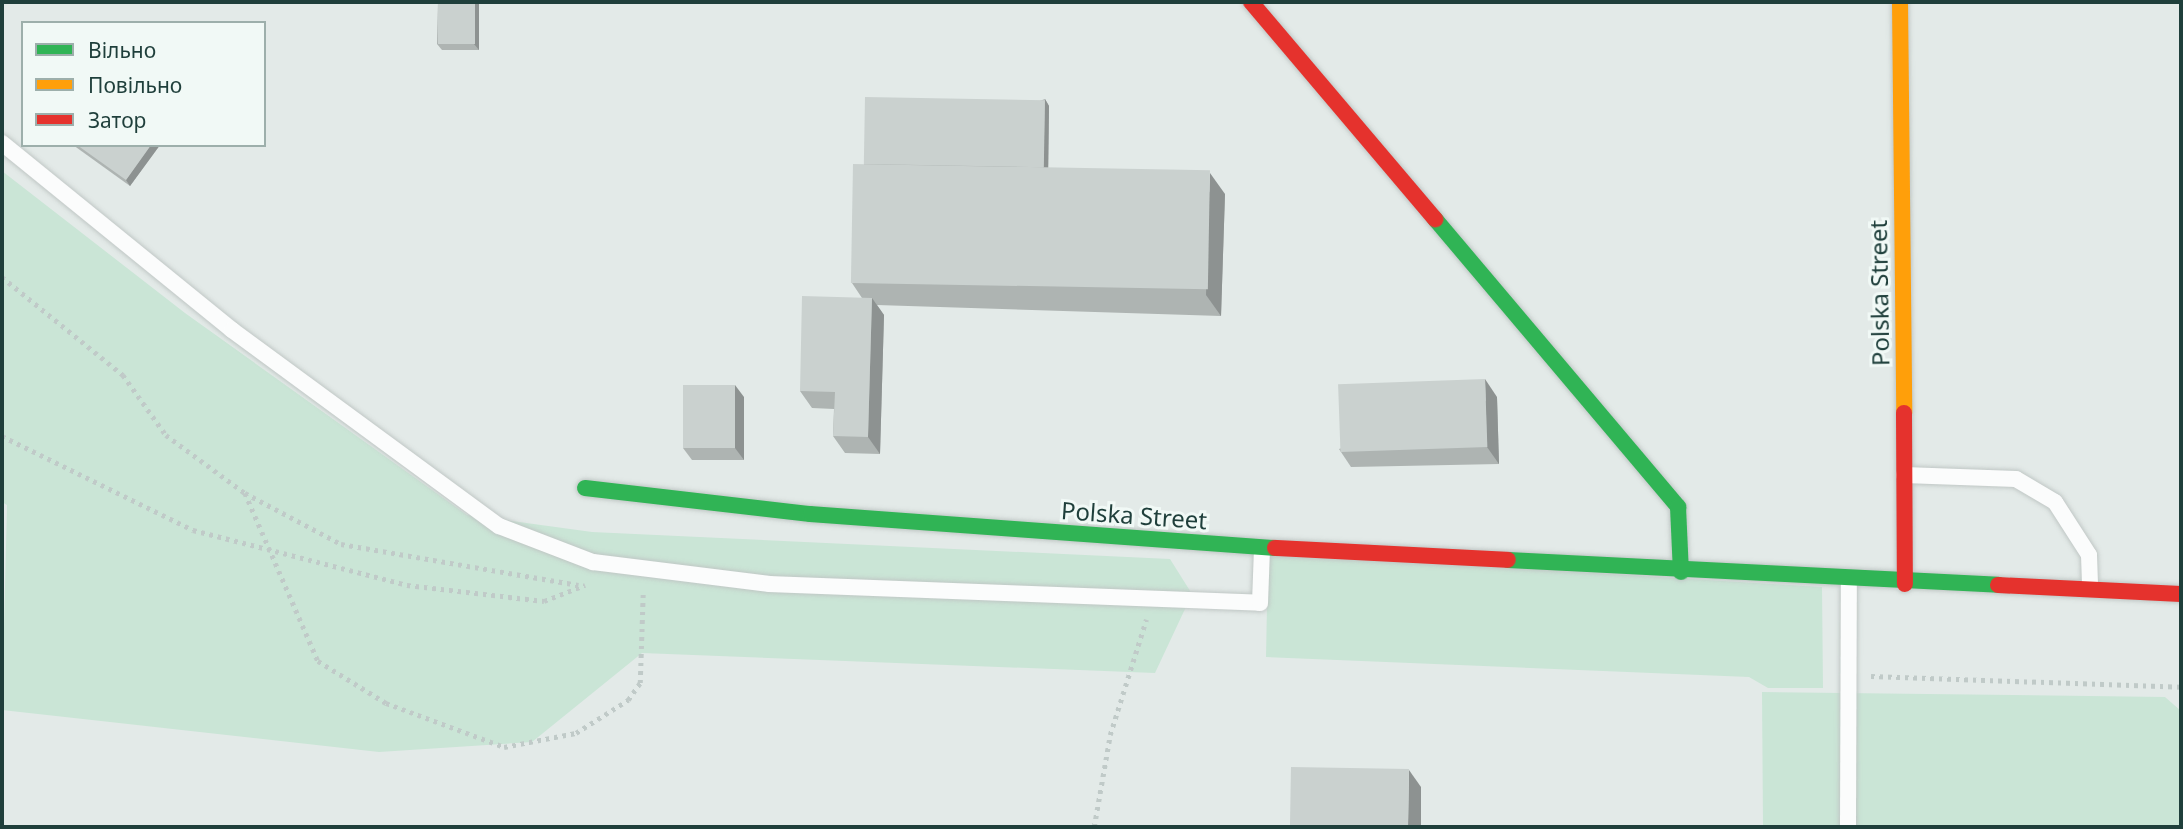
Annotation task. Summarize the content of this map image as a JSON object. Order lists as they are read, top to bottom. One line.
{"streets":{"street":["Polska Street"]},"legend":["Вільно","Повільно","Затор"]}
